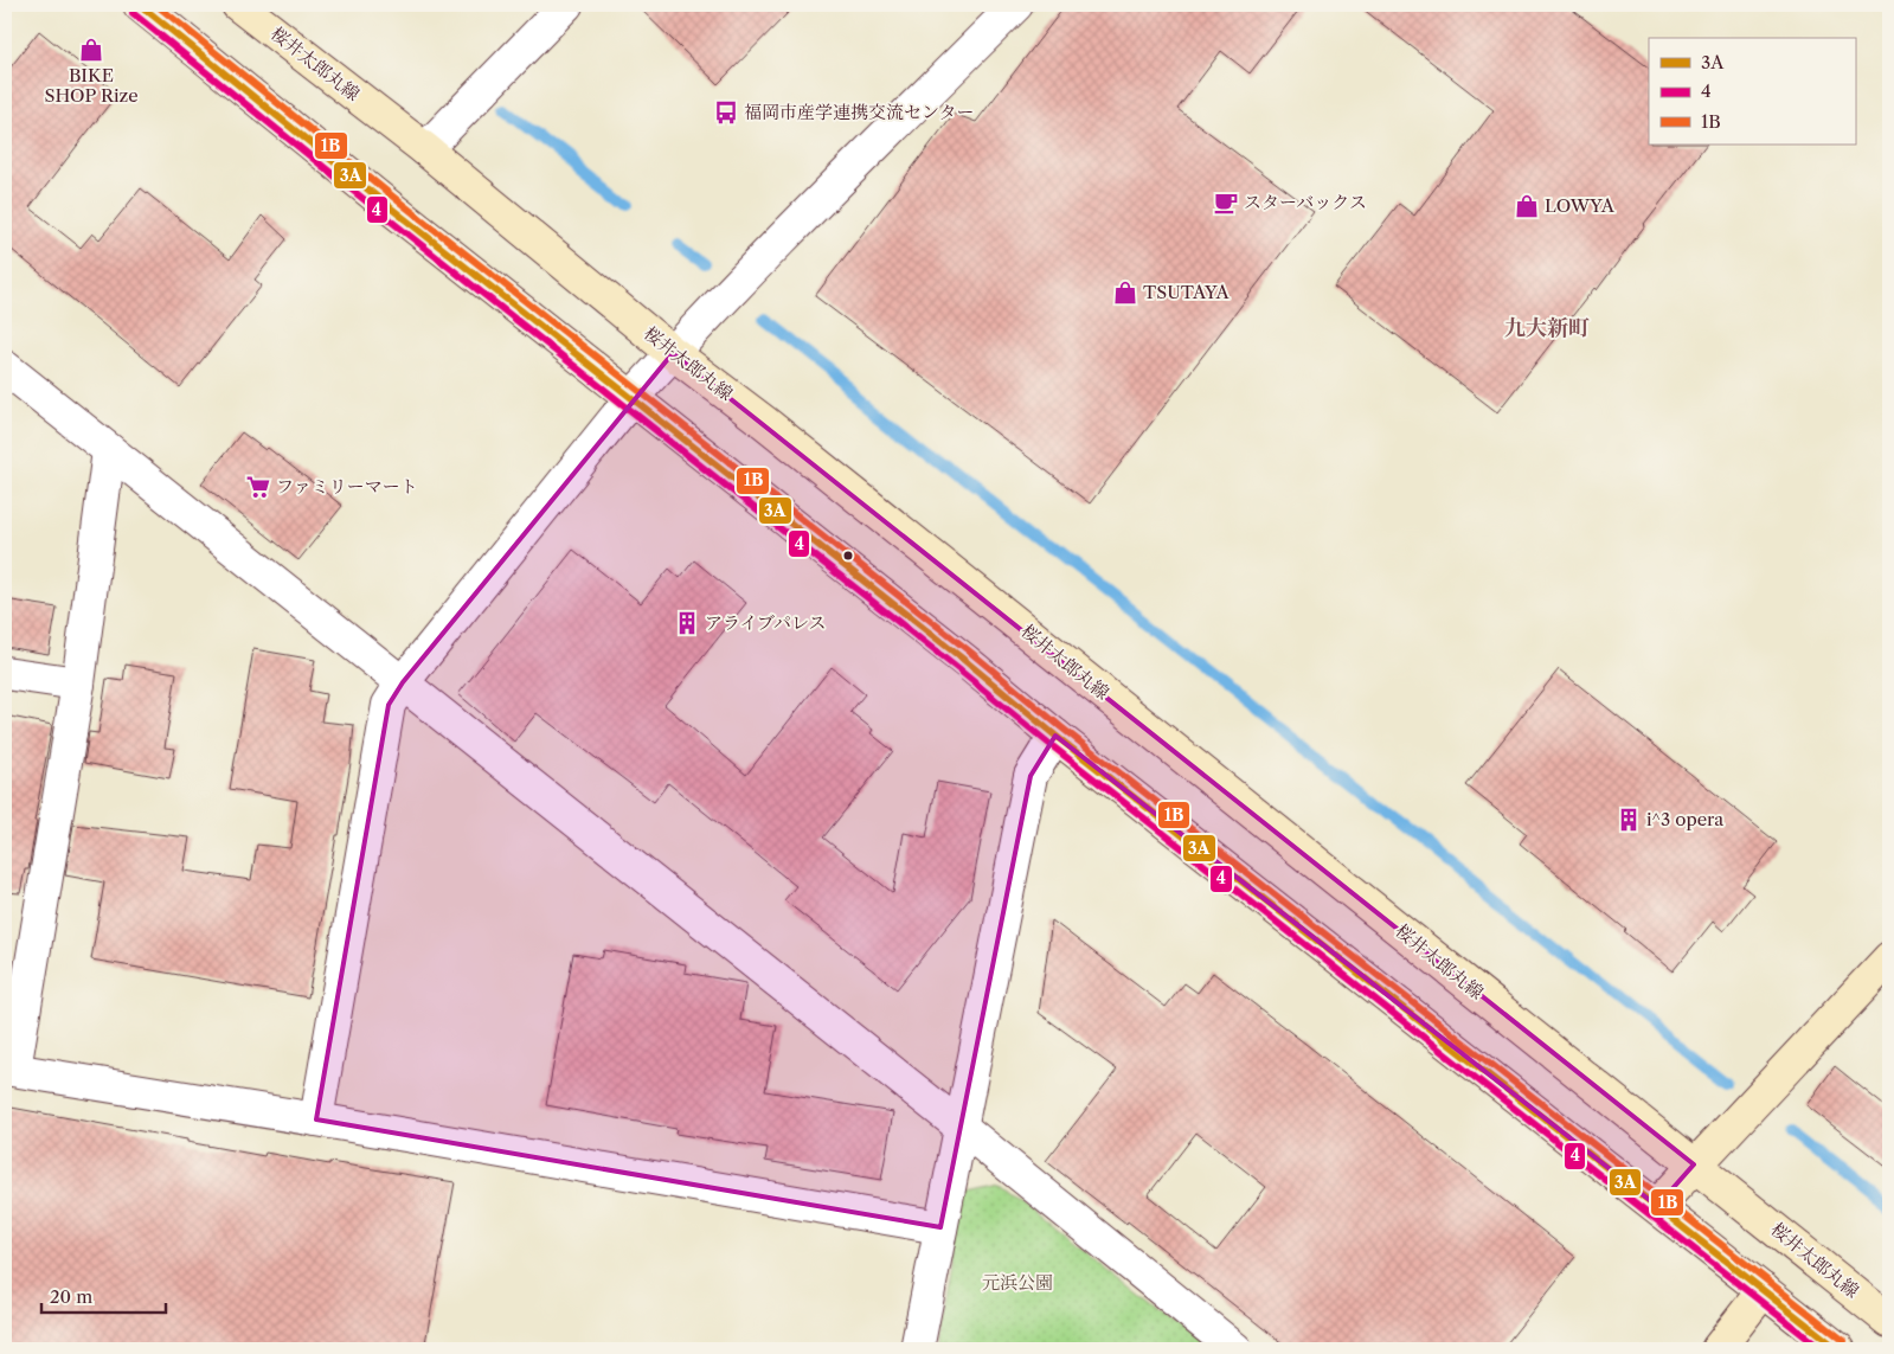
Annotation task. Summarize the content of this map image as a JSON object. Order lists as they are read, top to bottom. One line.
{"streets":{"main road":["桜井太郎丸線"]},"districts":["九大新町"],"parks":["元浜公園"],"places":{"shop":["BIKE SHOP Rize","LOWYA","TSUTAYA"],"bus stop":["福岡市産学連携交流センター"],"cafe":["スターバックス"],"supermarket":["ファミリーマート"],"building":["アライブパレス","i^3 opera"]},"lines":["transit line 3A","transit line 1B","transit line 4"],"legend":["3A","4","1B"],"scale_bar":"20 m"}
